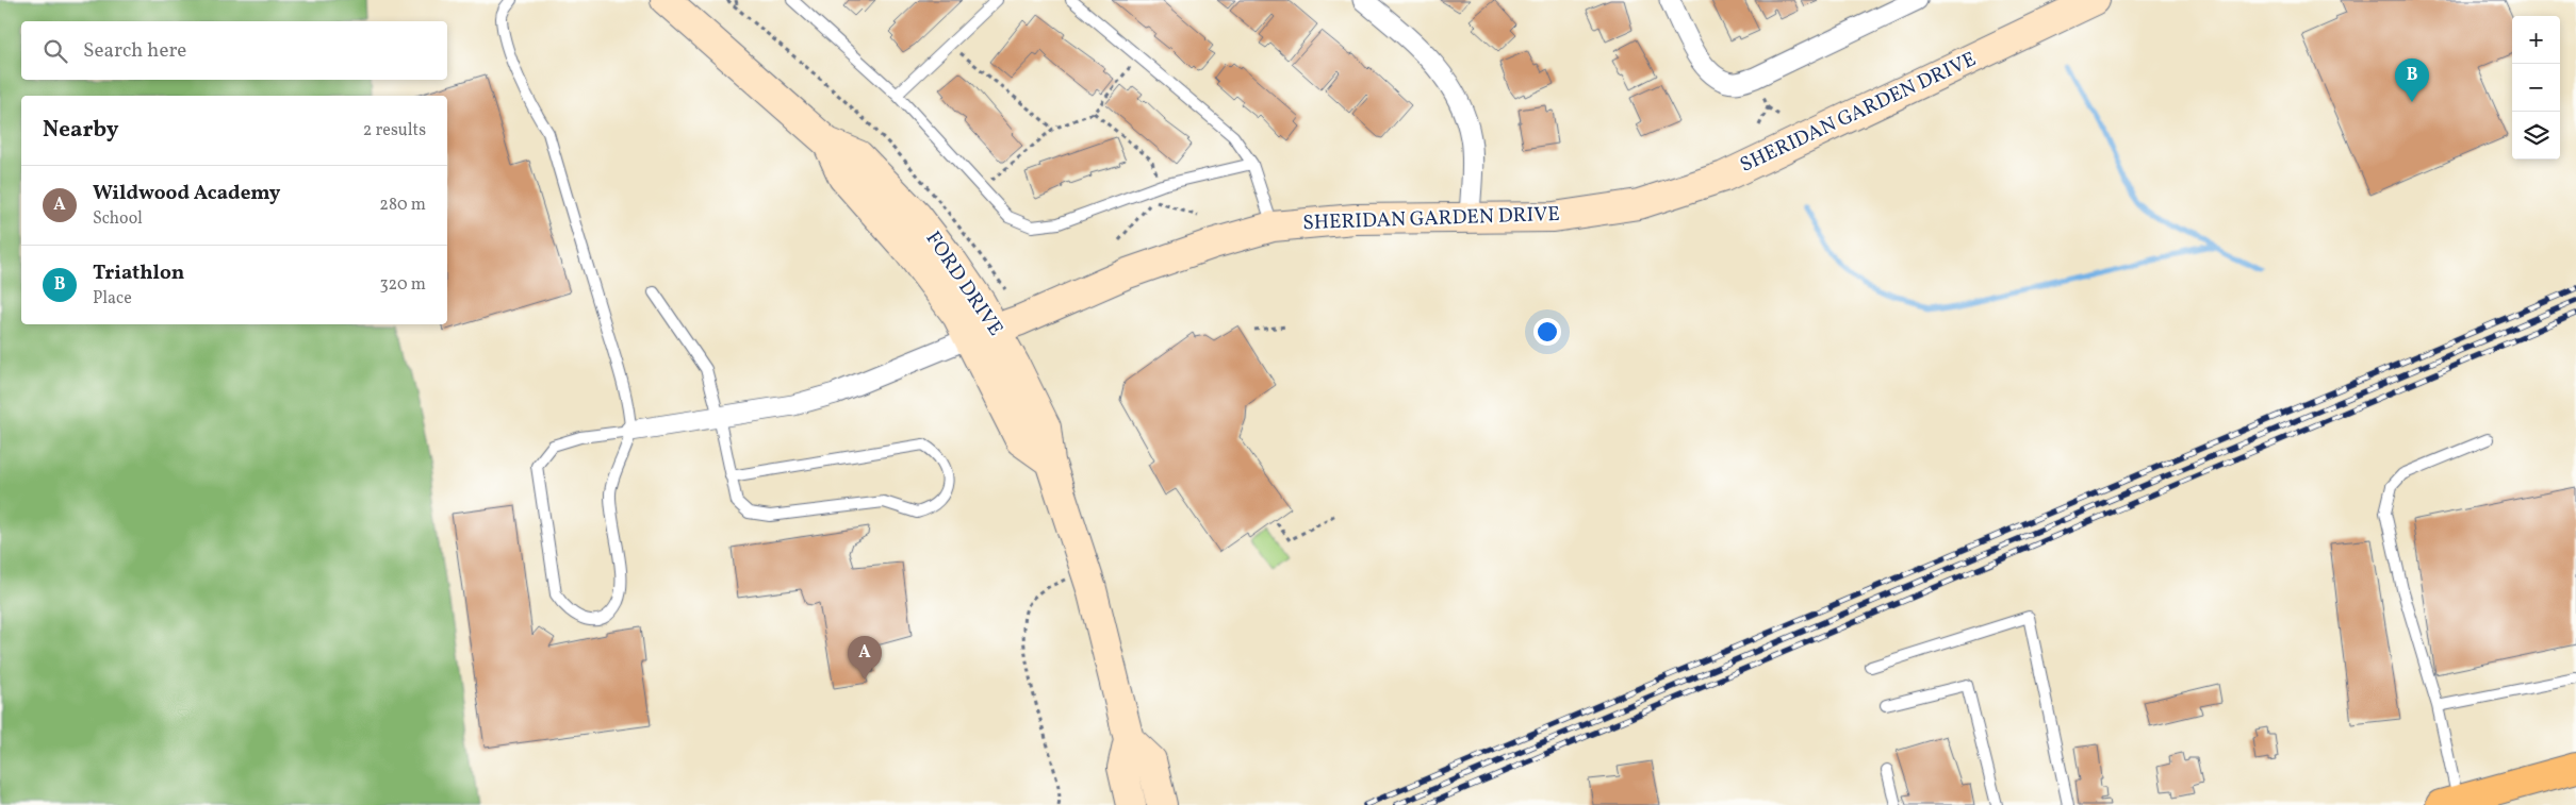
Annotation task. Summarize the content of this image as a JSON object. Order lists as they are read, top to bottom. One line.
{"streets":{"street":["SHERIDAN GARDEN DRIVE","FORD DRIVE"]},"crossings":[["SHERIDAN GARDEN DRIVE","FORD DRIVE"]],"page":{"map_buttons":["+","−"],"search":"Search here","pins":["B","A"],"heading":["Nearby","2 results"],"list":[{"mark":"A","name":"Wildwood Academy","note":"School","value":"280 m"},{"mark":"B","name":"Triathlon","note":"Place","value":"320 m"}]}}
